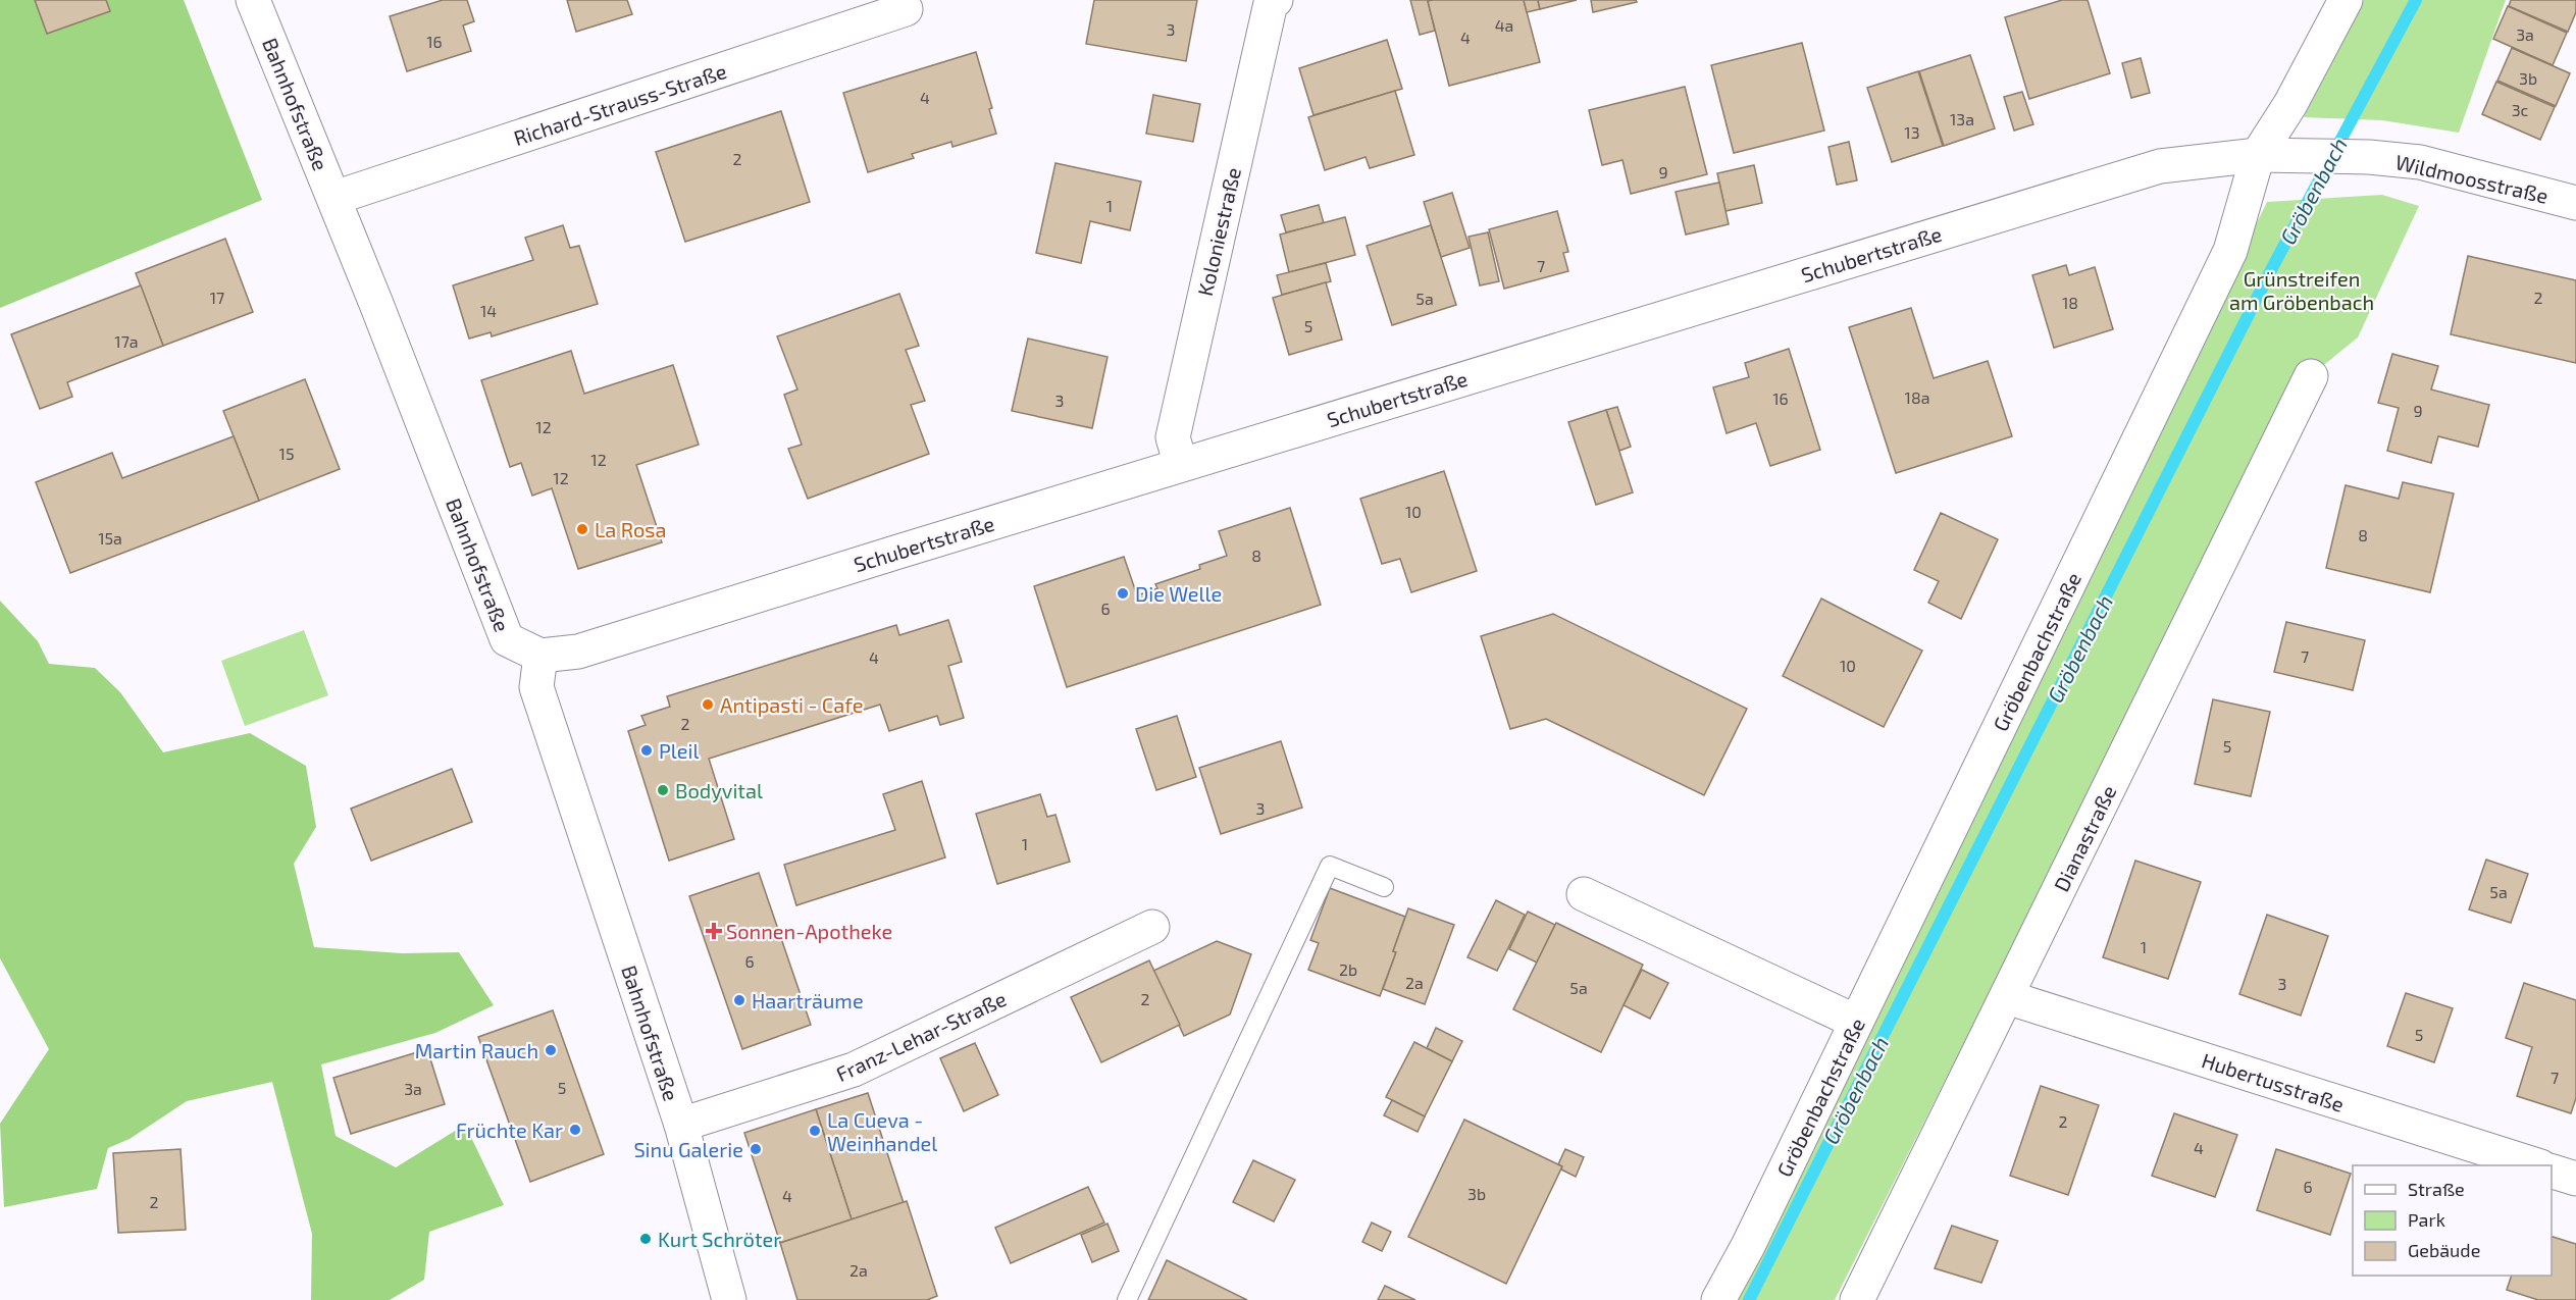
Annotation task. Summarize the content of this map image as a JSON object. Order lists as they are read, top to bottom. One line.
{"streets":{"street":["Bahnhofstraße","Richard-Strauss-Straße","Wildmoosstraße","Koloniestraße","Schubertstraße","Gröbenbachstraße","Dianastraße","Franz-Lehar-Straße","Hubertusstraße"]},"crossings":[["Bahnhofstraße","Richard-Strauss-Straße"],["Bahnhofstraße","Schubertstraße"],["Bahnhofstraße","Franz-Lehar-Straße"],["Wildmoosstraße","Schubertstraße"],["Wildmoosstraße","Gröbenbachstraße"],["Koloniestraße","Schubertstraße"],["Schubertstraße","Gröbenbachstraße"],["Dianastraße","Hubertusstraße"]],"water":["Gröbenbach"],"parks":["Grünstreifen am Gröbenbach"],"places":{"other":["La Rosa","Die Welle","Antipasti - Cafe","Pleil","Bodyvital","Haarträume","Martin Rauch","Früchte Kar","La Cueva - Weinhandel","Sinu Galerie","Kurt Schröter"],"health":["Sonnen-Apotheke"]},"house_numbers":["4a","3","3a","4","16","3b","4","3c","13a","13","2","9","1","7","17","2","5a","18","14","5","17a","18a","16","3","9","12","15","12","12","10","8","15a","8","6","7","4","10","2","5","3","1","5a","1","6","2b","2a","3","5a","2","5","7","5","3a","2","4","6","3b","4","2","2a"],"legend":["Straße","Park","Gebäude"]}
